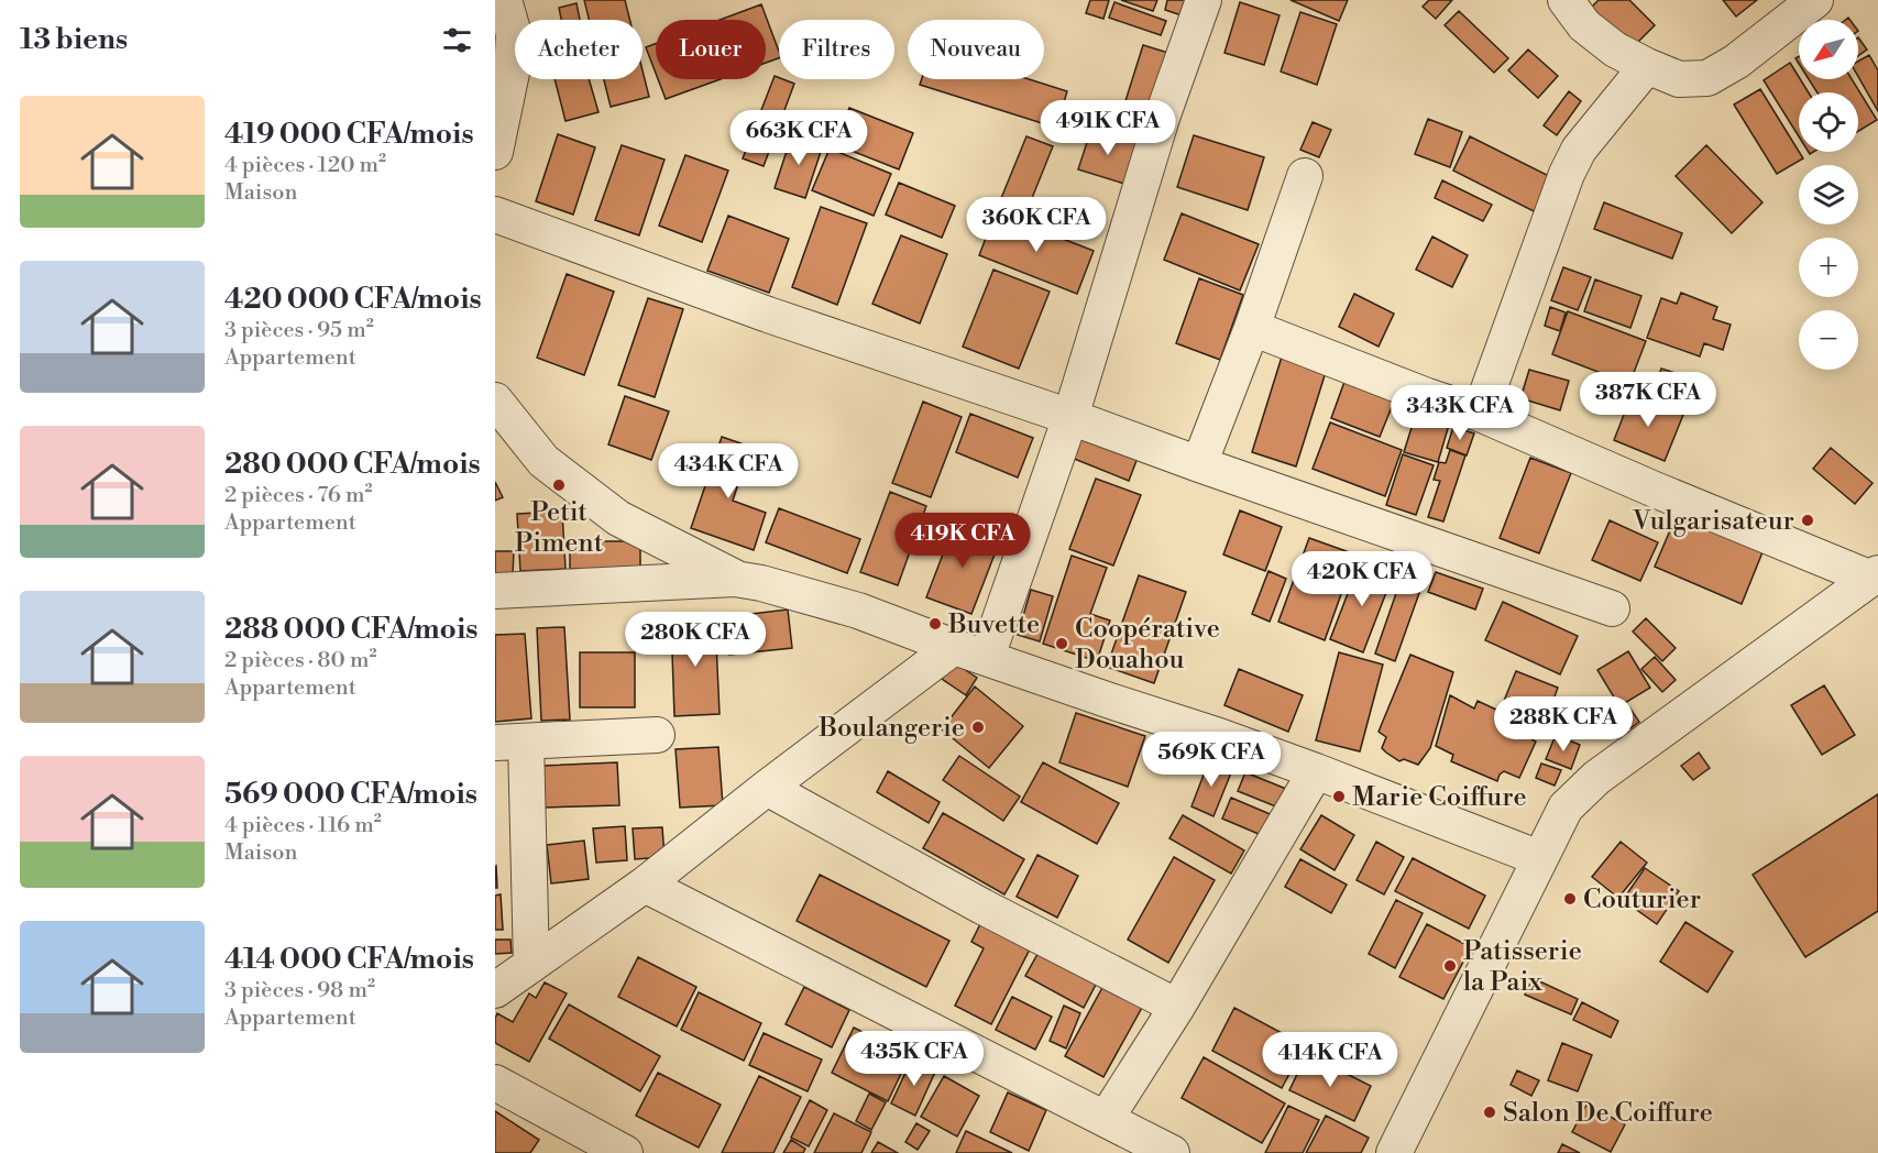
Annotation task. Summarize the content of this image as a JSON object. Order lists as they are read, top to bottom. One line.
{"places":["Petit Piment","Vulgarisateur","Buvette","Coopérative Douahou","Boulangerie","Marie Coiffure","Couturier","Patisserie la Paix","Salon De Coiffure"],"north":"bottom left","page":{"heading":"13 biens","map_buttons":["+","−"],"chip":["Acheter","Louer","Filtres","Nouveau"],"list":[{"name":"419 000 CFA/mois","note":"4 pièces · 120 m² · Maison"},{"name":"420 000 CFA/mois","note":"3 pièces · 95 m² · Appartement"},{"name":"280 000 CFA/mois","note":"2 pièces · 76 m² · Appartement"},{"name":"288 000 CFA/mois","note":"2 pièces · 80 m² · Appartement"},{"name":"569 000 CFA/mois","note":"4 pièces · 116 m² · Maison"},{"name":"414 000 CFA/mois","note":"3 pièces · 98 m² · Appartement"}],"price":["491K CFA","663K CFA","360K CFA","387K CFA","343K CFA","434K CFA","419K CFA","420K CFA","280K CFA","288K CFA","569K CFA","435K CFA","414K CFA"]}}
